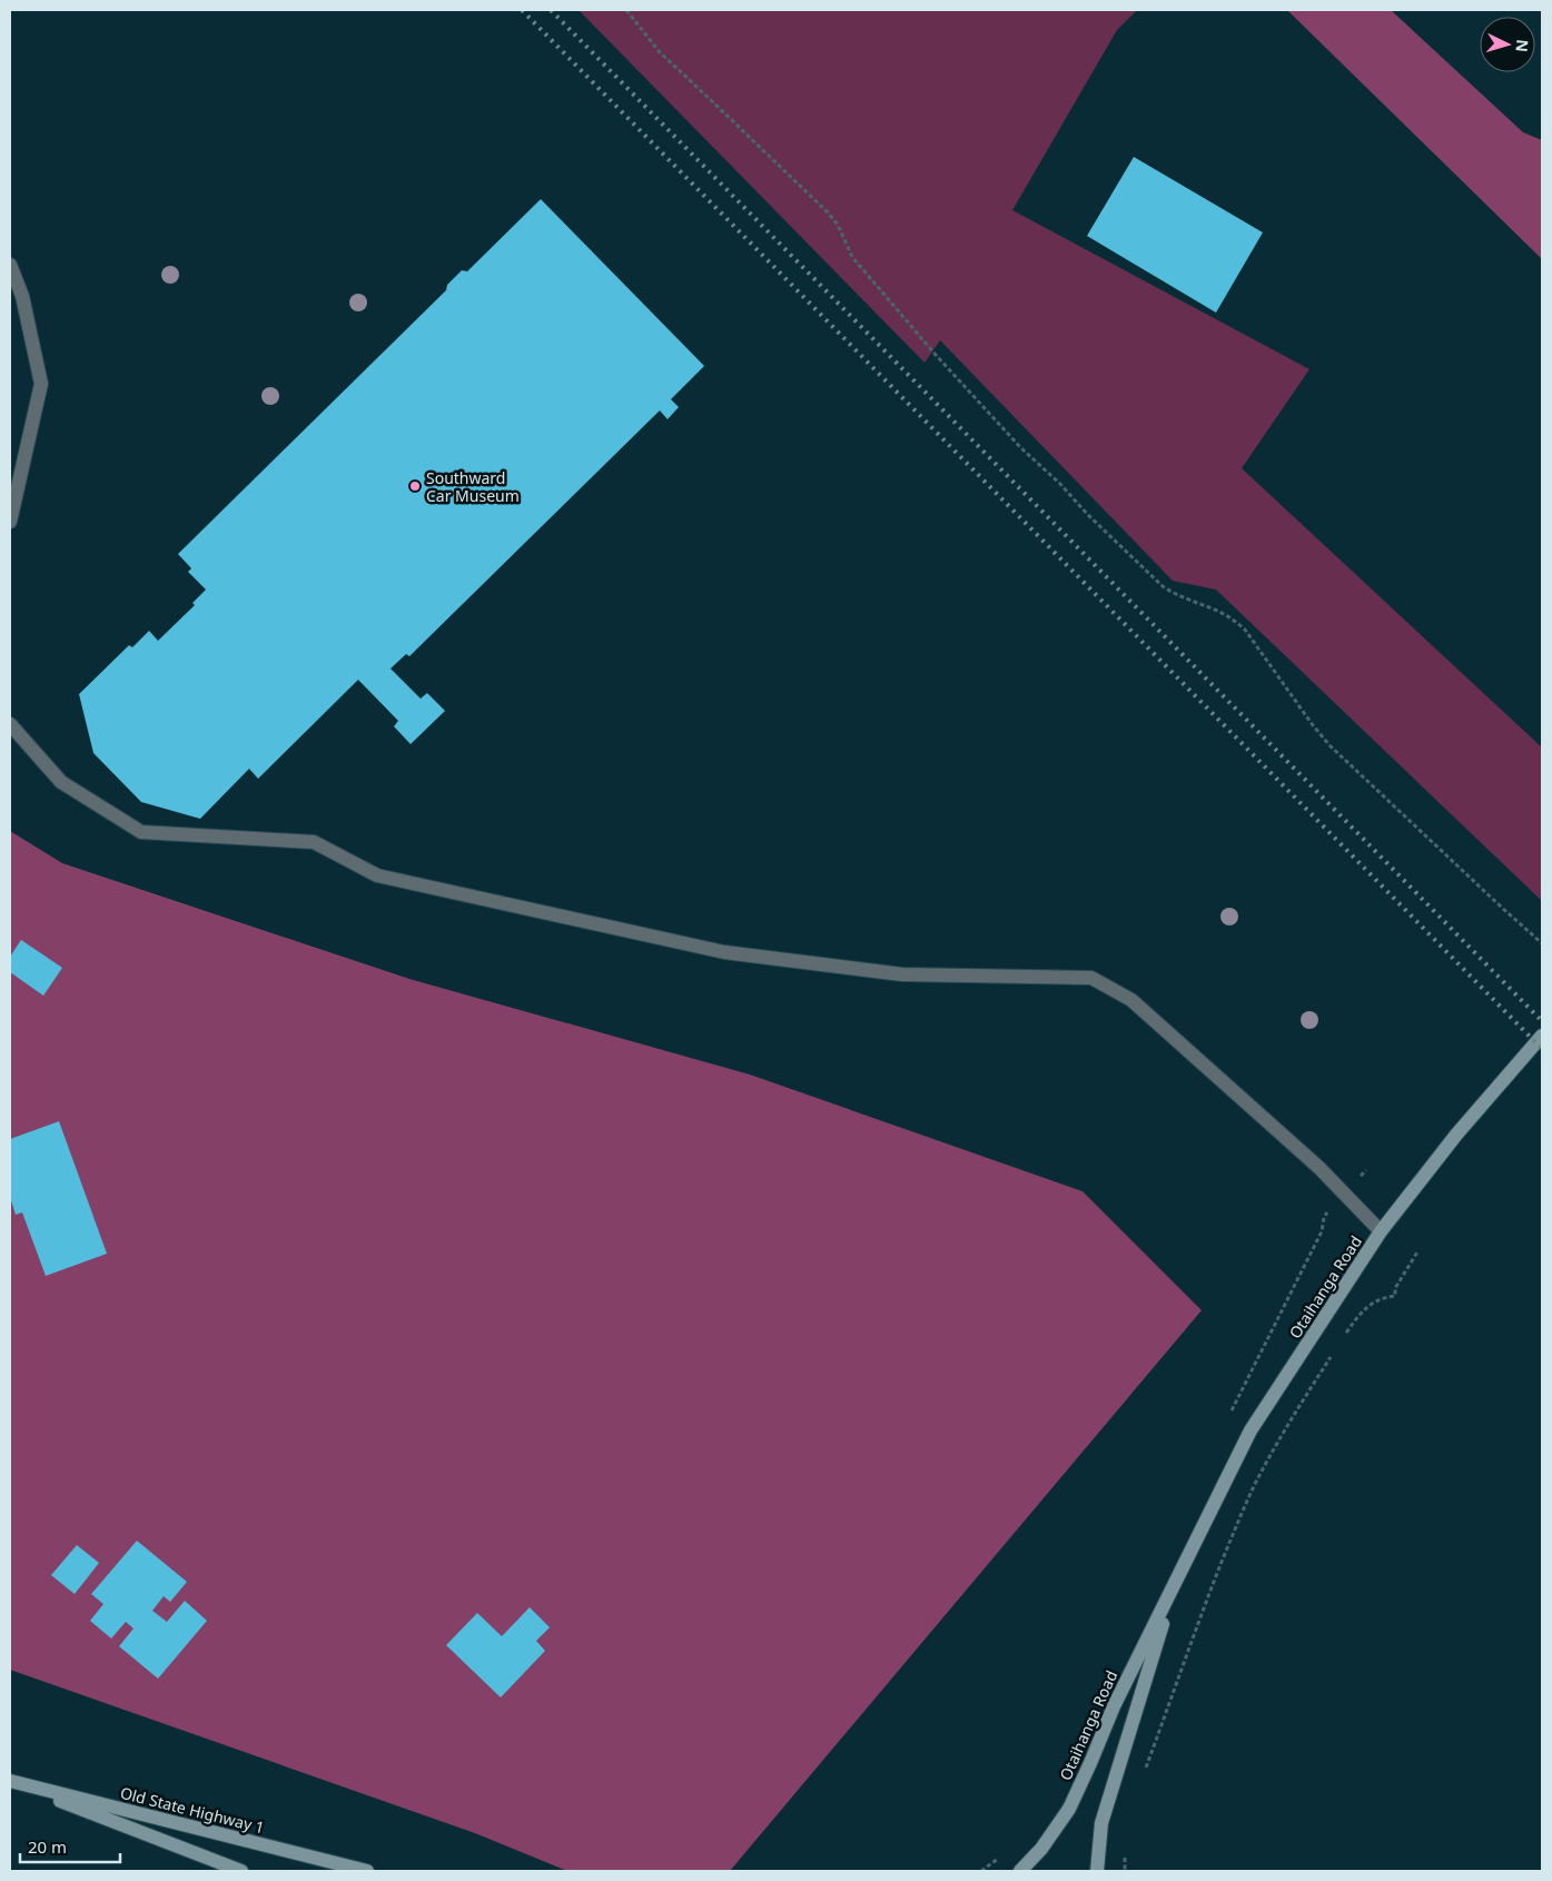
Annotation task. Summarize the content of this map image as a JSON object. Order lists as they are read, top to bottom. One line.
{"streets":{"street":["Otaihanga Road","Old State Highway 1"]},"places":["Southward Car Museum"],"scale_bar":"20 m","north":"right"}
